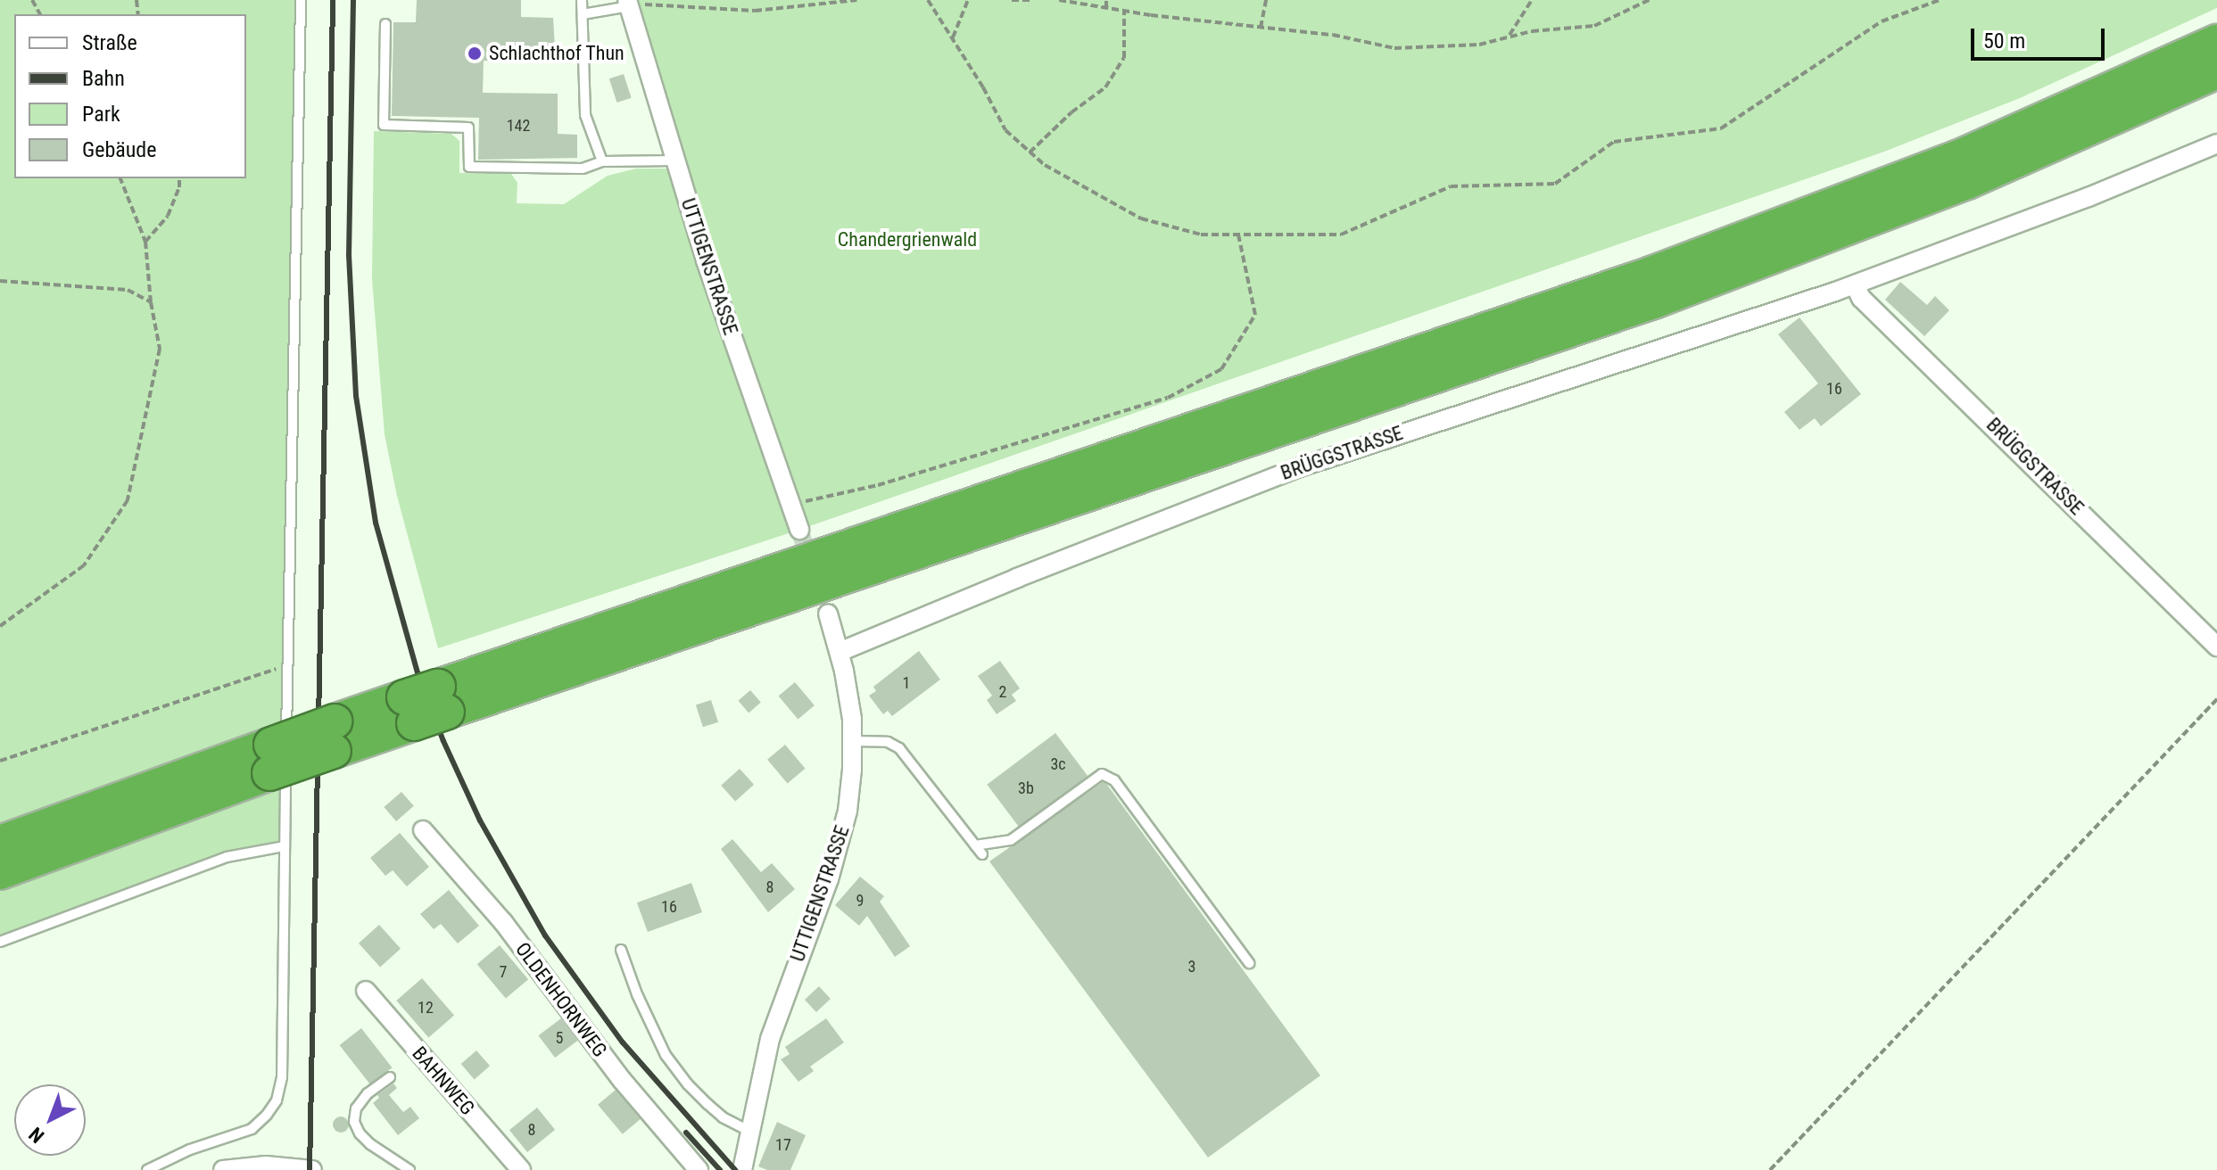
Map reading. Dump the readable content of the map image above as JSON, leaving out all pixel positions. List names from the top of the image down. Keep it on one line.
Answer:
{"streets":{"street":["UTTIGENSTRASSE","BRÜGGSTRASSE","OLDENHORNWEG","BAHNWEG"]},"crossings":[["UTTIGENSTRASSE","BRÜGGSTRASSE"]],"parks":["Chandergrienwald"],"places":["Schlachthof Thun"],"house_numbers":["142","16","1","2","3c","3b","8","9","16","3","7","12","5","8","17"],"legend":["Straße","Bahn","Park","Gebäude"],"scale_bar":"50 m","north":"bottom left"}
